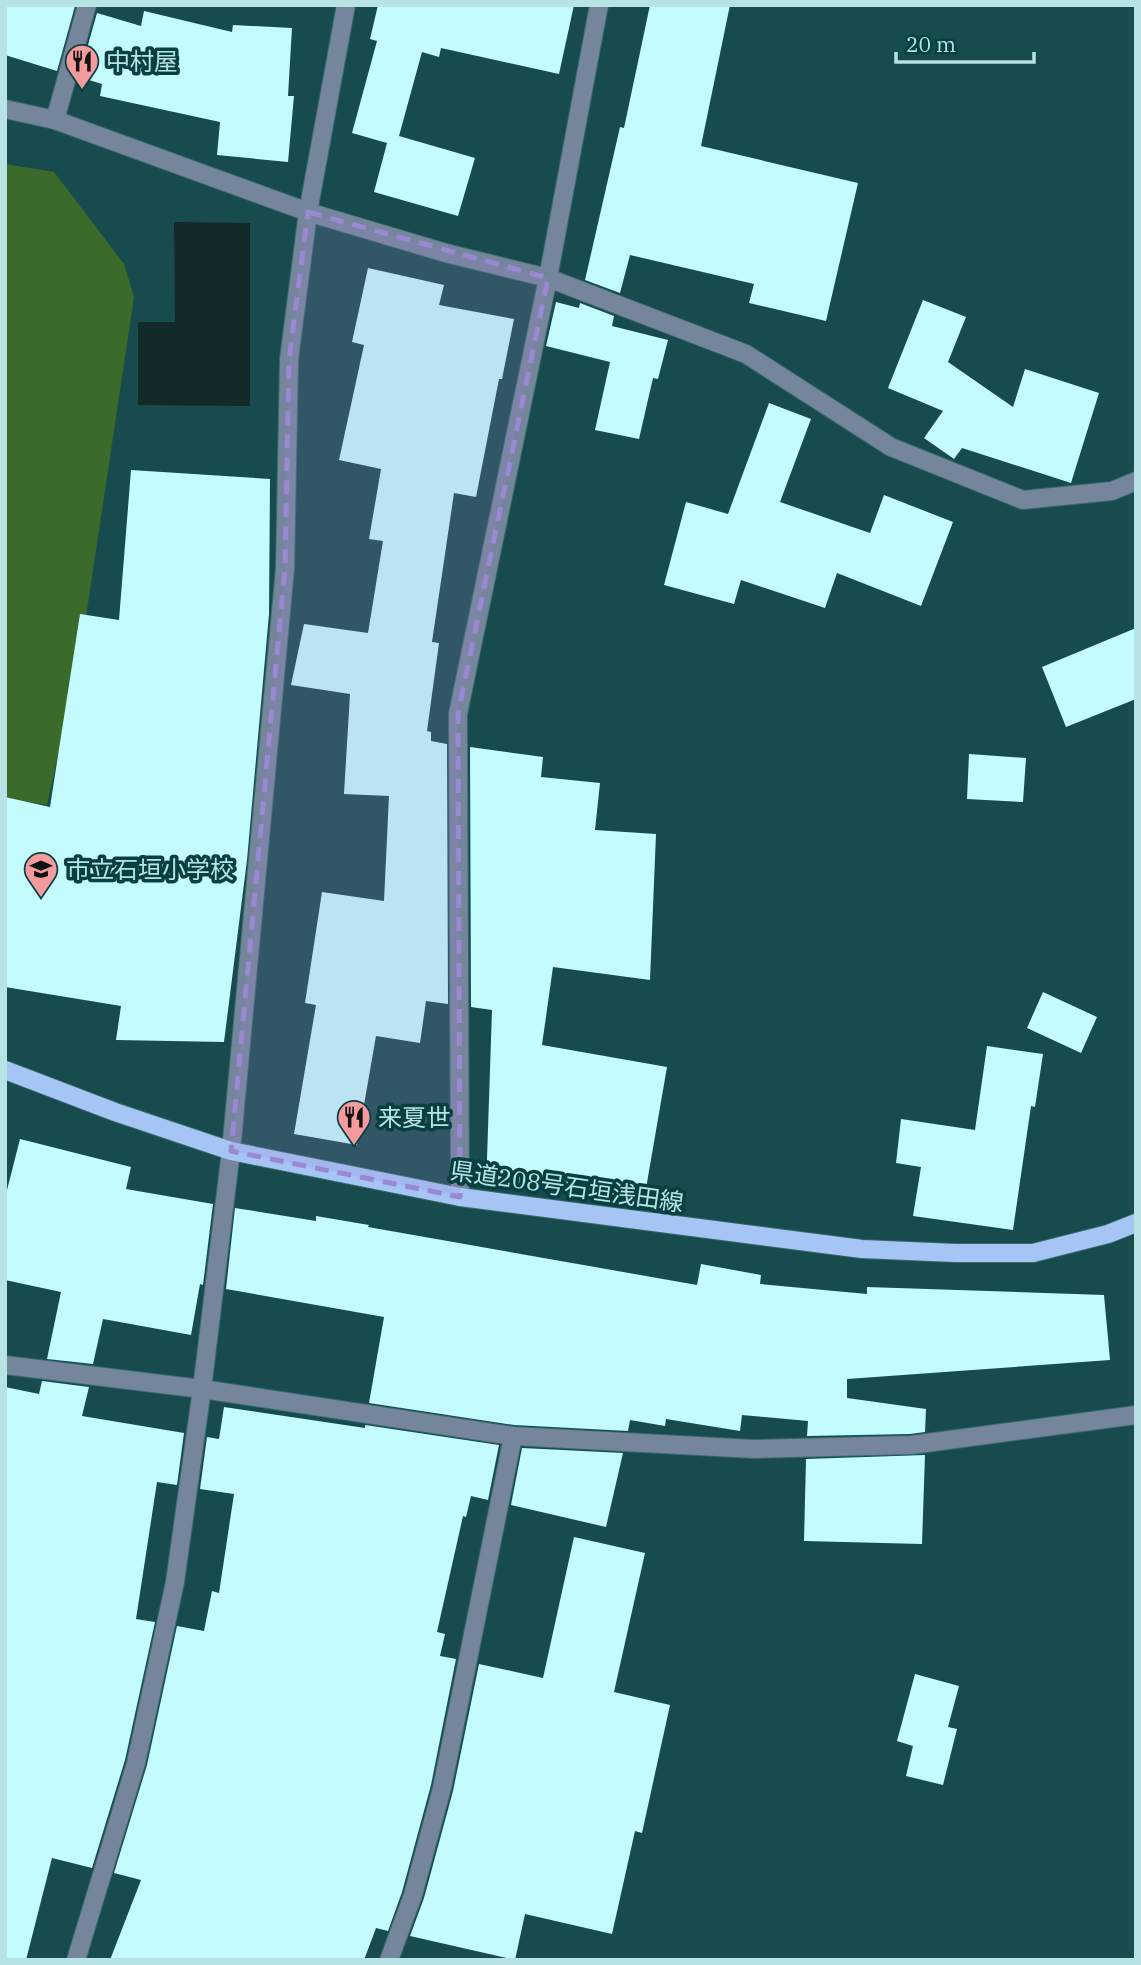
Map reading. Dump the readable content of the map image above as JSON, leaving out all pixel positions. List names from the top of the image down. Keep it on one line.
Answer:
{"streets":{"main road":["県道208号石垣浅田線"]},"places":{"restaurant":["中村屋","来夏世"],"school or university":["市立石垣小学校"]},"scale_bar":"20 m"}
